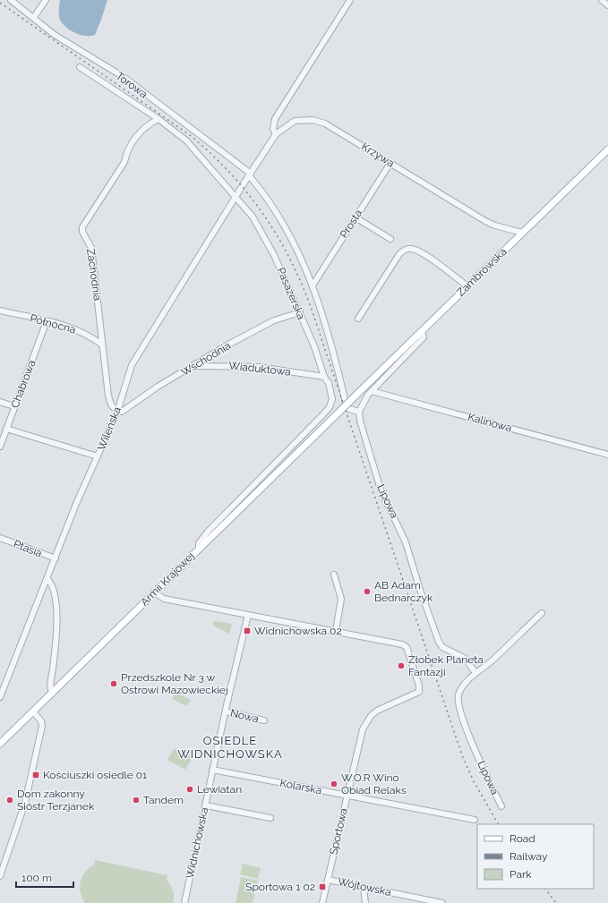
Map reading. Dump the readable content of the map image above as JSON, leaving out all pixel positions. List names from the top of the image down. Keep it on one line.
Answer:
{"streets":{"main road":["Zambrowska","Armii Krajowej"],"street":["Torowa","Krzywa","Prosta","Zachodnia","Pasażerska","Północna","Wschodnia","Wiaduktowa","Chabrowa","Kalinowa","Wileńska","Lipowa","Ptasia","Nowa","Kolarska","Sportowa","Widnichowska","Wójtowska"]},"crossings":[["Torowa","Krzywa"],["Torowa","Prosta"],["Torowa","Wileńska"],["Torowa","Lipowa"],["Krzywa","Prosta"],["Krzywa","Zambrowska"],["Krzywa","Wileńska"],["Zambrowska","Armii Krajowej"],["Zachodnia","Pasażerska"],["Zachodnia","Północna"],["Zachodnia","Wschodnia"],["Zachodnia","Wileńska"],["Pasażerska","Wschodnia"],["Pasażerska","Wiaduktowa"],["Pasażerska","Wileńska"],["Pasażerska","Armii Krajowej"],["Północna","Chabrowa"],["Wschodnia","Wiaduktowa"],["Wschodnia","Wileńska"],["Wileńska","Ptasia"],["Nowa","Widnichowska"],["Kolarska","Sportowa"],["Kolarska","Widnichowska"],["Sportowa","Wójtowska"]],"districts":["OSIEDLE WIDNICHOWSKA"],"places":{"other":["AB Adam Bednarczyk","Żłobek Planeta Fantazji","Przedszkole Nr 3 w Ostrowi Mazowieckiej","W.O.R Wino Obiad Relaks","Lewiatan","Dom zakonny Sióstr Terzjanek","Tandem"],"transit":["Widnichowska 02","Kościuszki osiedle 01","Sportowa 1 02"]},"legend":["Road","Railway","Park"],"scale_bar":"100 m"}
